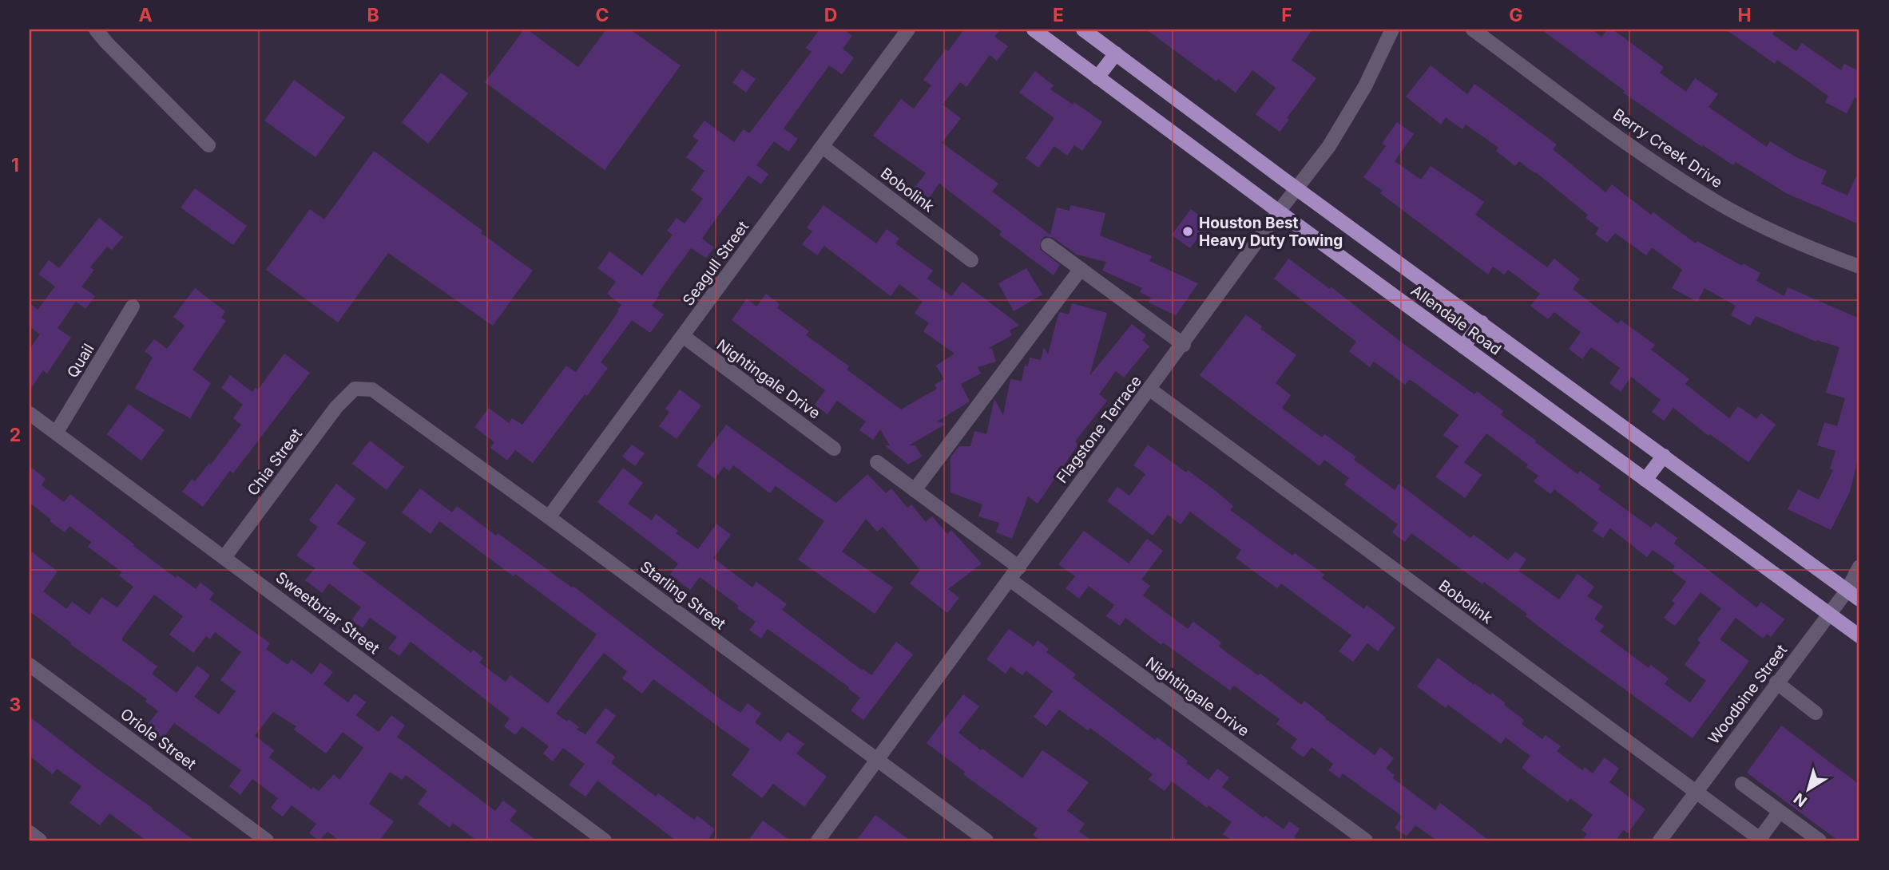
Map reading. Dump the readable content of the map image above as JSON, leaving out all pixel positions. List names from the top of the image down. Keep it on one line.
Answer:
{"streets":{"main road":["Allendale Road"],"street":["Berry Creek Drive","Bobolink","Seagull Street","Quail","Nightingale Drive","Flagstone Terrace","Chia Street","Starling Street","Sweetbriar Street","Woodbine Street","Oriole Street"]},"crossings":[["Bobolink","Seagull Street"],["Bobolink","Flagstone Terrace"],["Bobolink","Woodbine Street"],["Seagull Street","Nightingale Drive"],["Seagull Street","Starling Street"],["Allendale Road","Flagstone Terrace"],["Allendale Road","Woodbine Street"],["Quail","Sweetbriar Street"],["Nightingale Drive","Flagstone Terrace"],["Flagstone Terrace","Starling Street"],["Chia Street","Starling Street"],["Chia Street","Sweetbriar Street"]],"places":["Houston Best Heavy Duty Towing"],"north":"bottom left","grid":{"columns":["A","B","C","D","E","F","G","H"],"rows":["1","2","3"]}}
